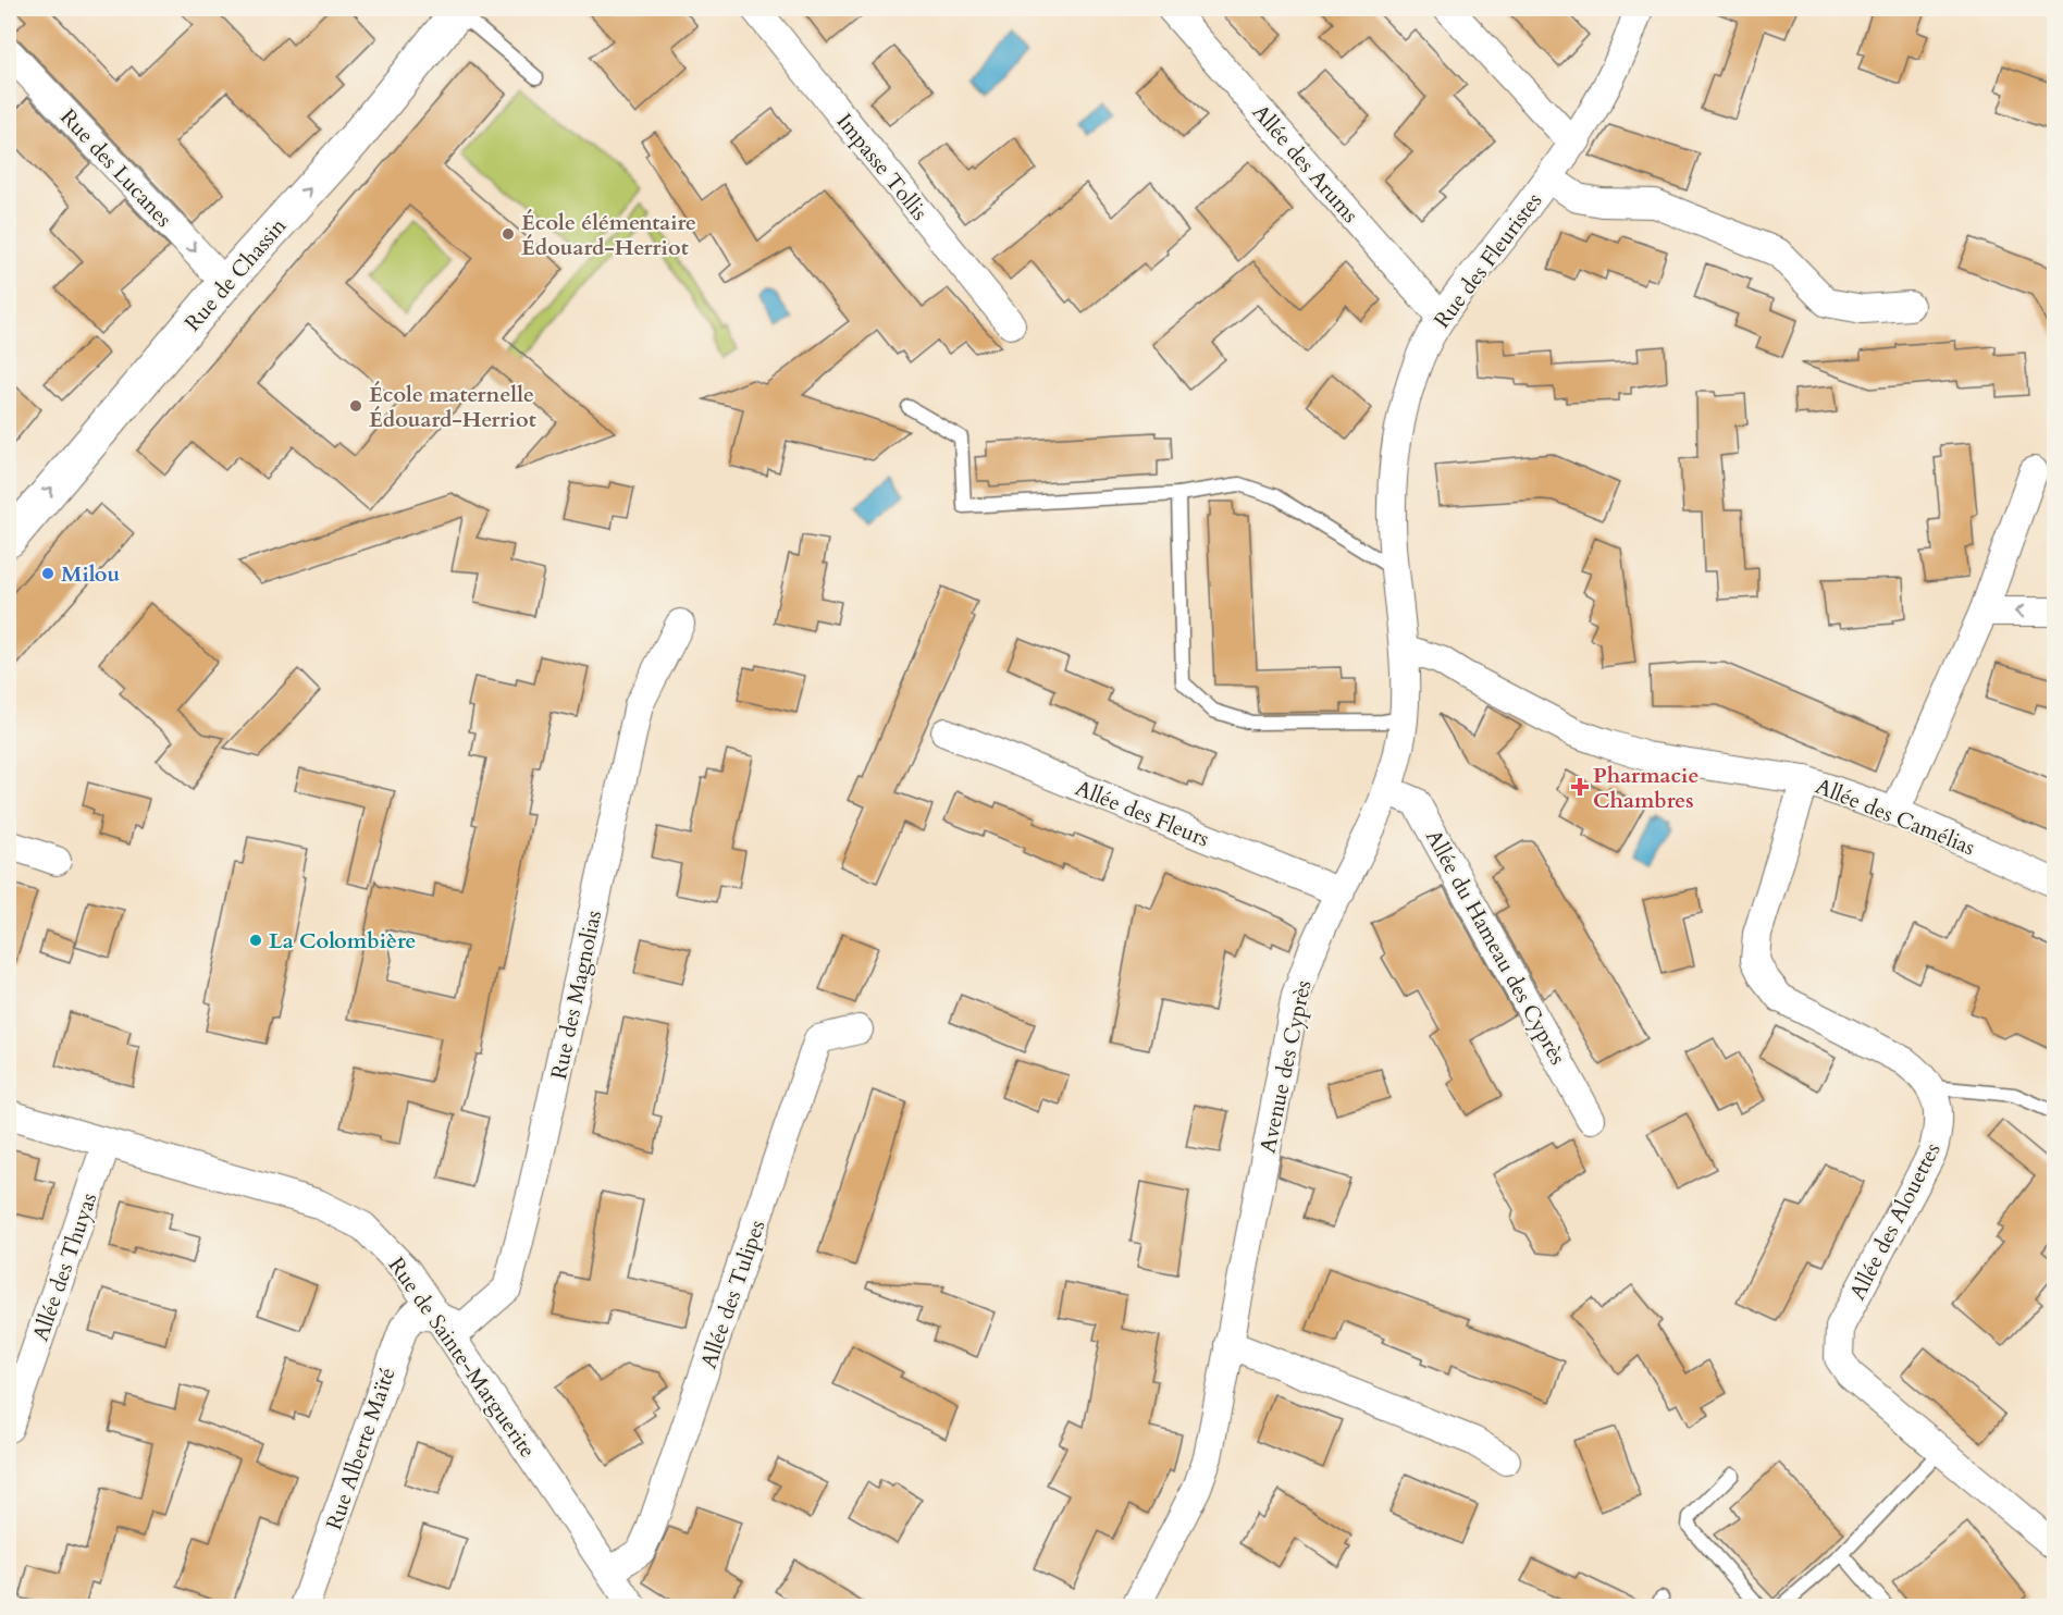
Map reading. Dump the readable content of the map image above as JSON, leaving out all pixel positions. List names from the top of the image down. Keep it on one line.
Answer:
{"streets":{"street":["Allée des Arums","Impasse Tollis","Rue des Lucanes","Rue des Fleuristes","Rue de Chassin","Allée des Fleurs","Allée des Camélias","Allée du Hameau des Cyprès","Rue des Magnolias","Avenue des Cyprès","Allée des Alouettes","Allée des Thuyas","Allée des Tulipes","Rue de Sainte-Marguerite","Rue Alberte Maïté"]},"crossings":[["Allée des Arums","Rue des Fleuristes"],["Rue des Lucanes","Rue de Chassin"],["Rue des Fleuristes","Allée des Camélias"],["Rue des Fleuristes","Avenue des Cyprès"],["Allée des Fleurs","Avenue des Cyprès"],["Allée des Camélias","Avenue des Cyprès"],["Allée du Hameau des Cyprès","Avenue des Cyprès"],["Rue des Magnolias","Rue de Sainte-Marguerite"],["Rue des Magnolias","Rue Alberte Maïté"],["Allée des Thuyas","Rue de Sainte-Marguerite"],["Allée des Tulipes","Rue de Sainte-Marguerite"],["Rue de Sainte-Marguerite","Rue Alberte Maïté"]],"one_way":["Rue des Lucanes","Rue de Chassin"],"places":{"other":["École élémentaire Édouard-Herriot","École maternelle Édouard-Herriot","Milou","La Colombière"],"health":["Pharmacie Chambres"]}}
